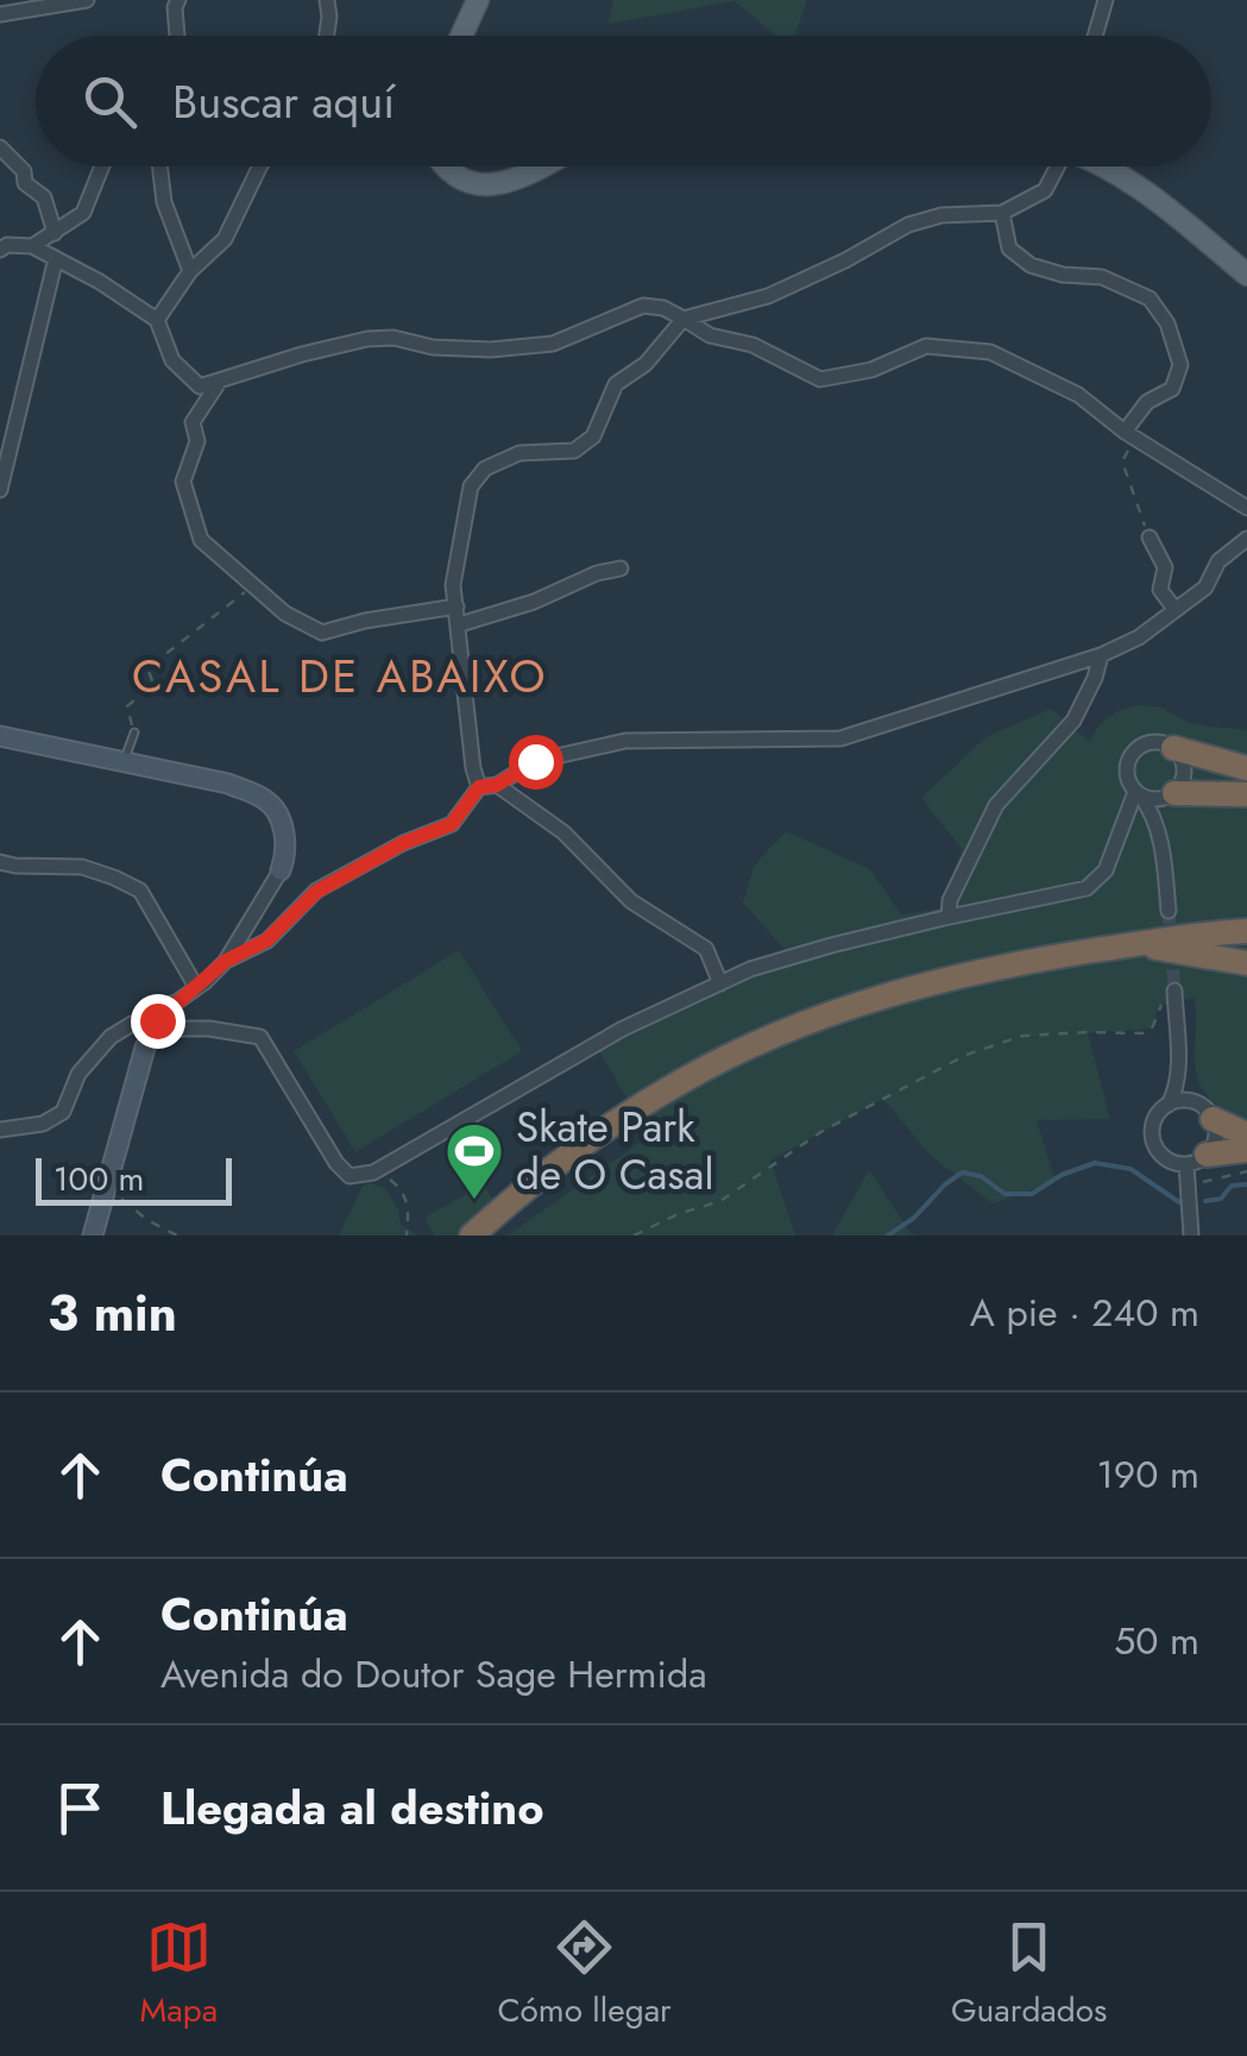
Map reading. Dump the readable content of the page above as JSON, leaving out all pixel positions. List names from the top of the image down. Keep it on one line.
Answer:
{"districts":["CASAL DE ABAIXO"],"places":{"sports":["Skate Park de O Casal"]},"scale_bar":"100 m","page":{"search":"Buscar aquí","scale":"100 m","heading":["3 min","A pie · 240 m"],"list":[["Continúa","190 m"],["Continúa","Avenida do Doutor Sage Hermida","50 m"],"Llegada al destino"],"nav":["Mapa","Cómo llegar","Guardados"]}}
